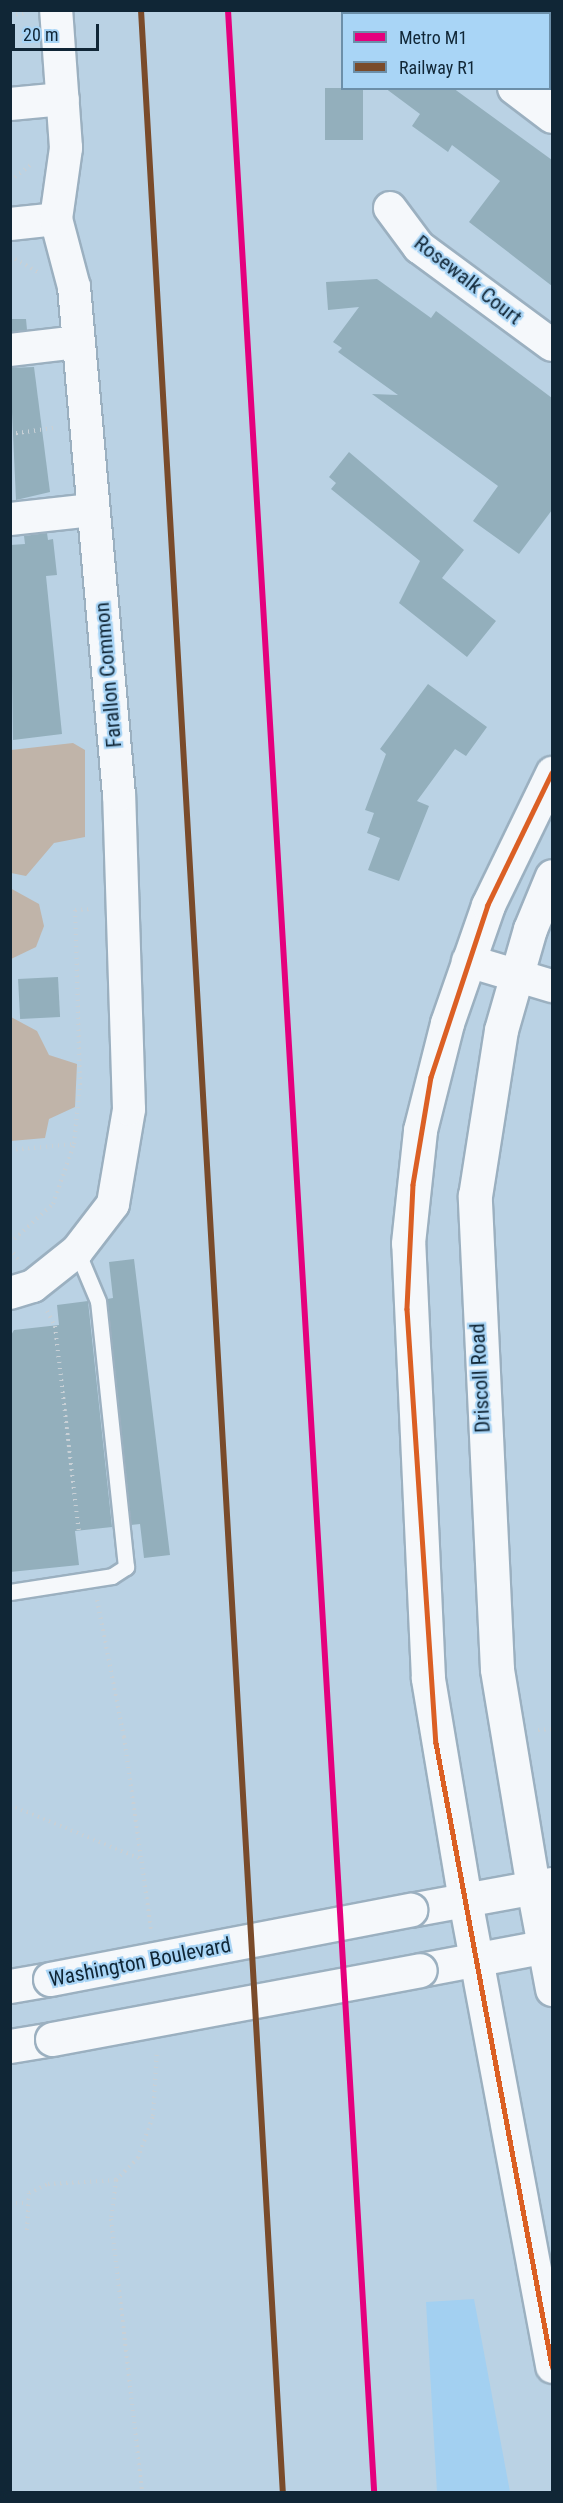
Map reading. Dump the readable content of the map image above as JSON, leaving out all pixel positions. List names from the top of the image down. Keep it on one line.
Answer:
{"streets":{"street":["Rosewalk Court","Farallon Common","Driscoll Road","Washington Boulevard"]},"crossings":[["Driscoll Road","Washington Boulevard"]],"lines":["metro line M1","rail line R1"],"legend":["Metro M1","Railway R1"],"scale_bar":"20 m"}
